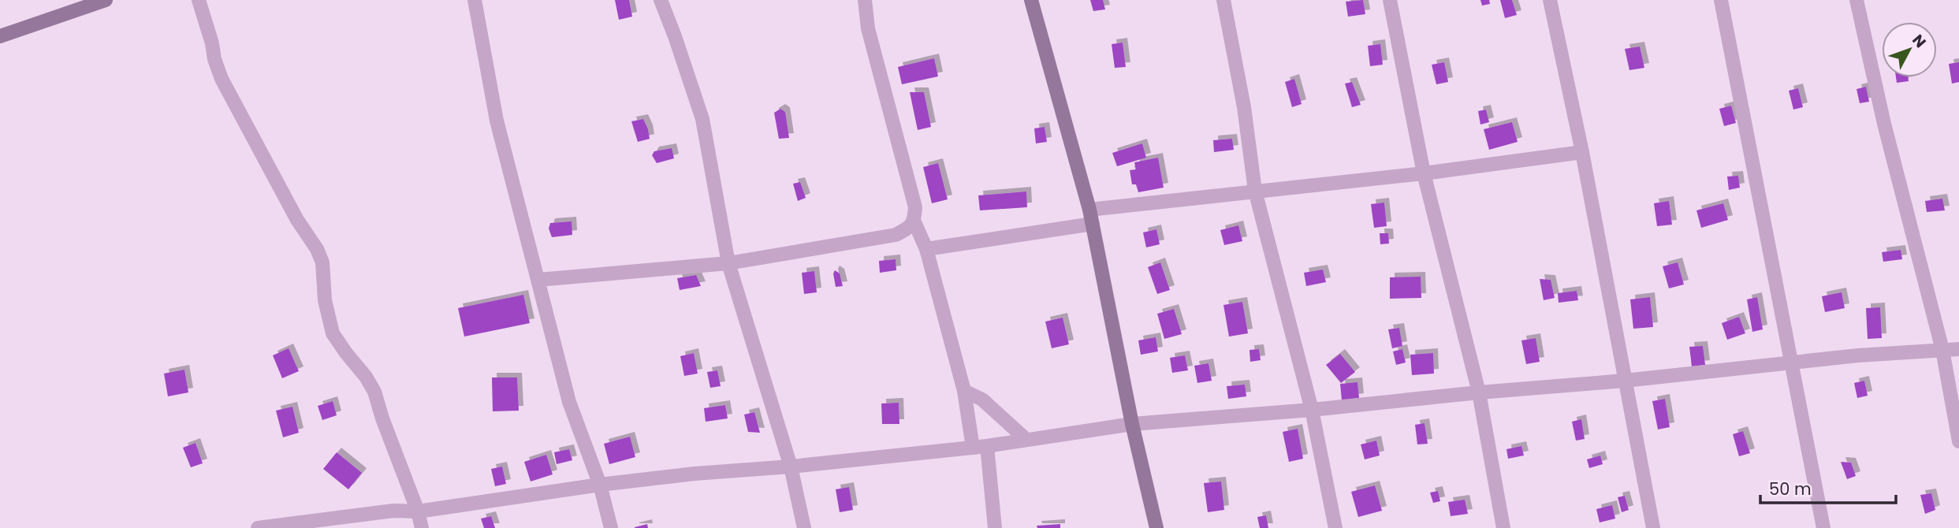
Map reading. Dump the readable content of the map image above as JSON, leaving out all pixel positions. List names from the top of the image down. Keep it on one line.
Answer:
{"scale_bar":"50 m","north":"top right"}
